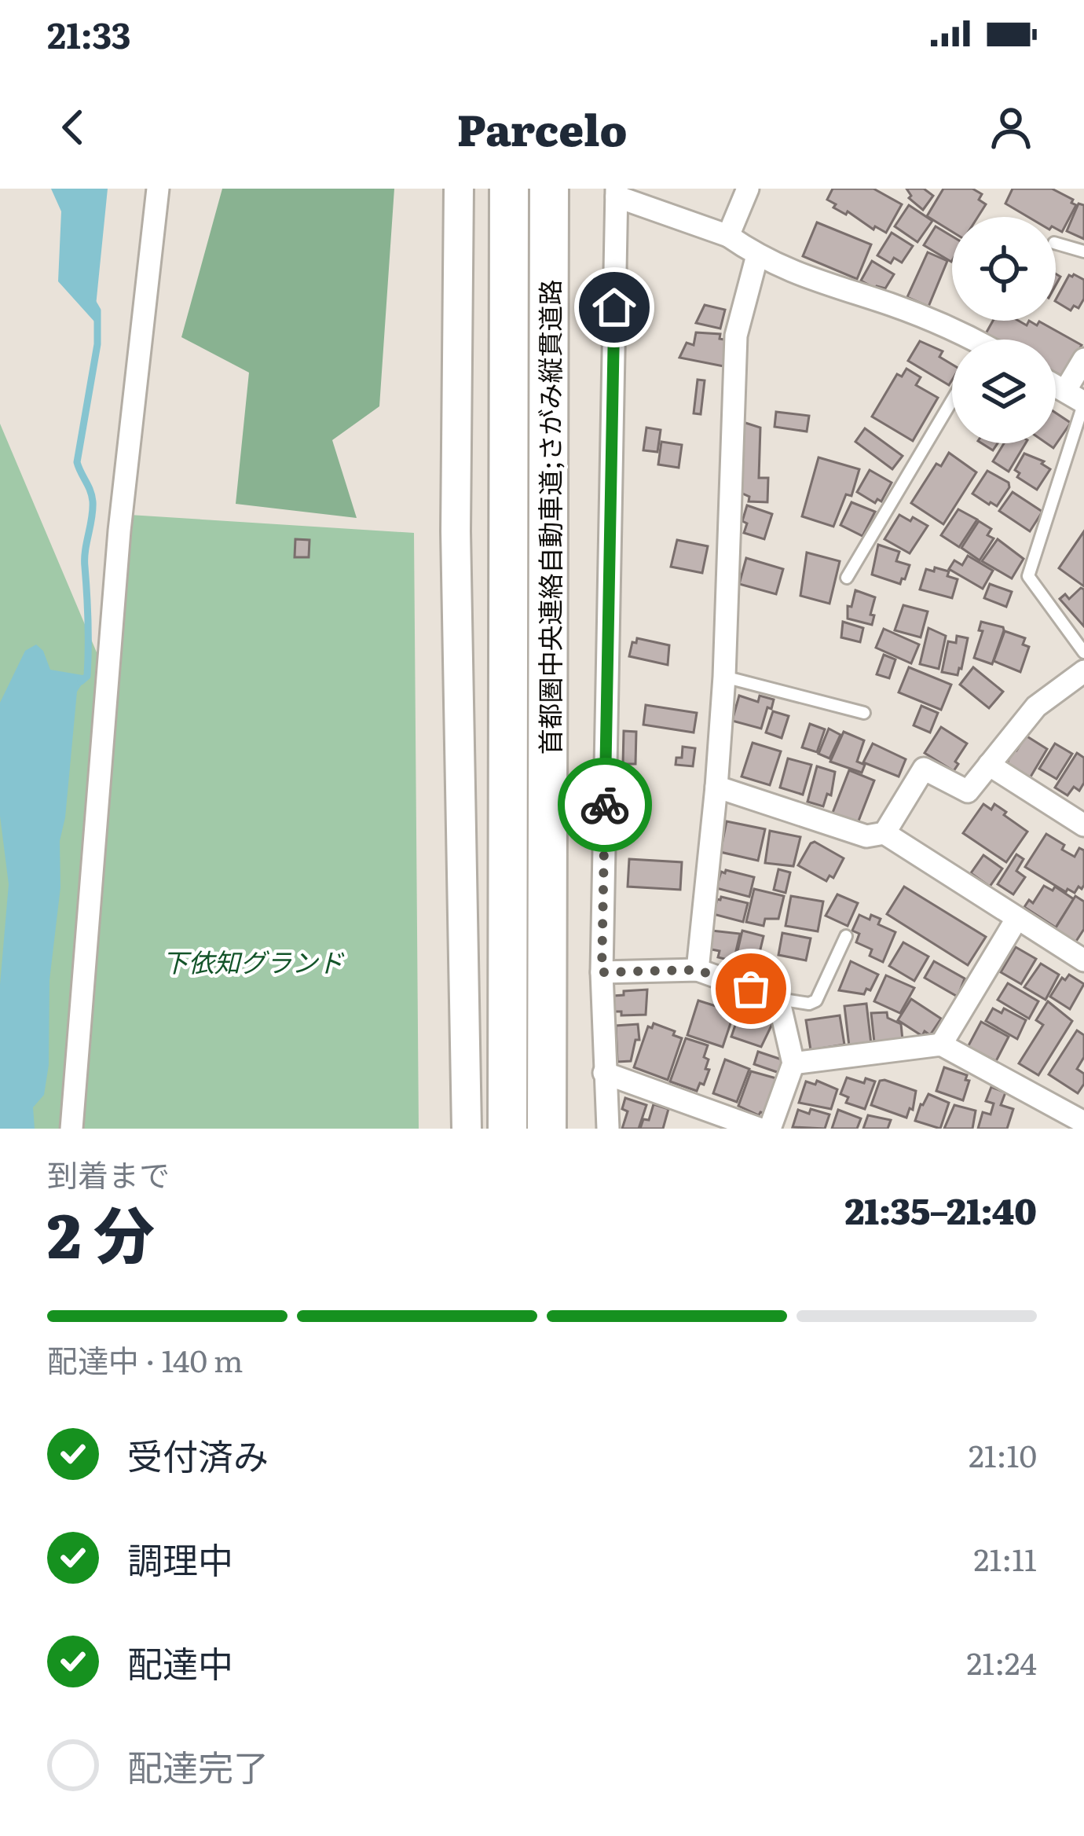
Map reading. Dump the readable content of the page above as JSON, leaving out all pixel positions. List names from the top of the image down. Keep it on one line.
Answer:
{"streets":{"highway":["首都圏中央連絡自動車道;さがみ縦貫道路"]},"parks":["下依知グランド"],"page":{"status":"21:33","header":"Parcelo","heading":["2 分","到着まで","21:35–21:40"],"bar":"配達中 · 140 m","list":[["受付済み","21:10"],["調理中","21:11"],["配達中","21:24"],"配達完了"]}}
